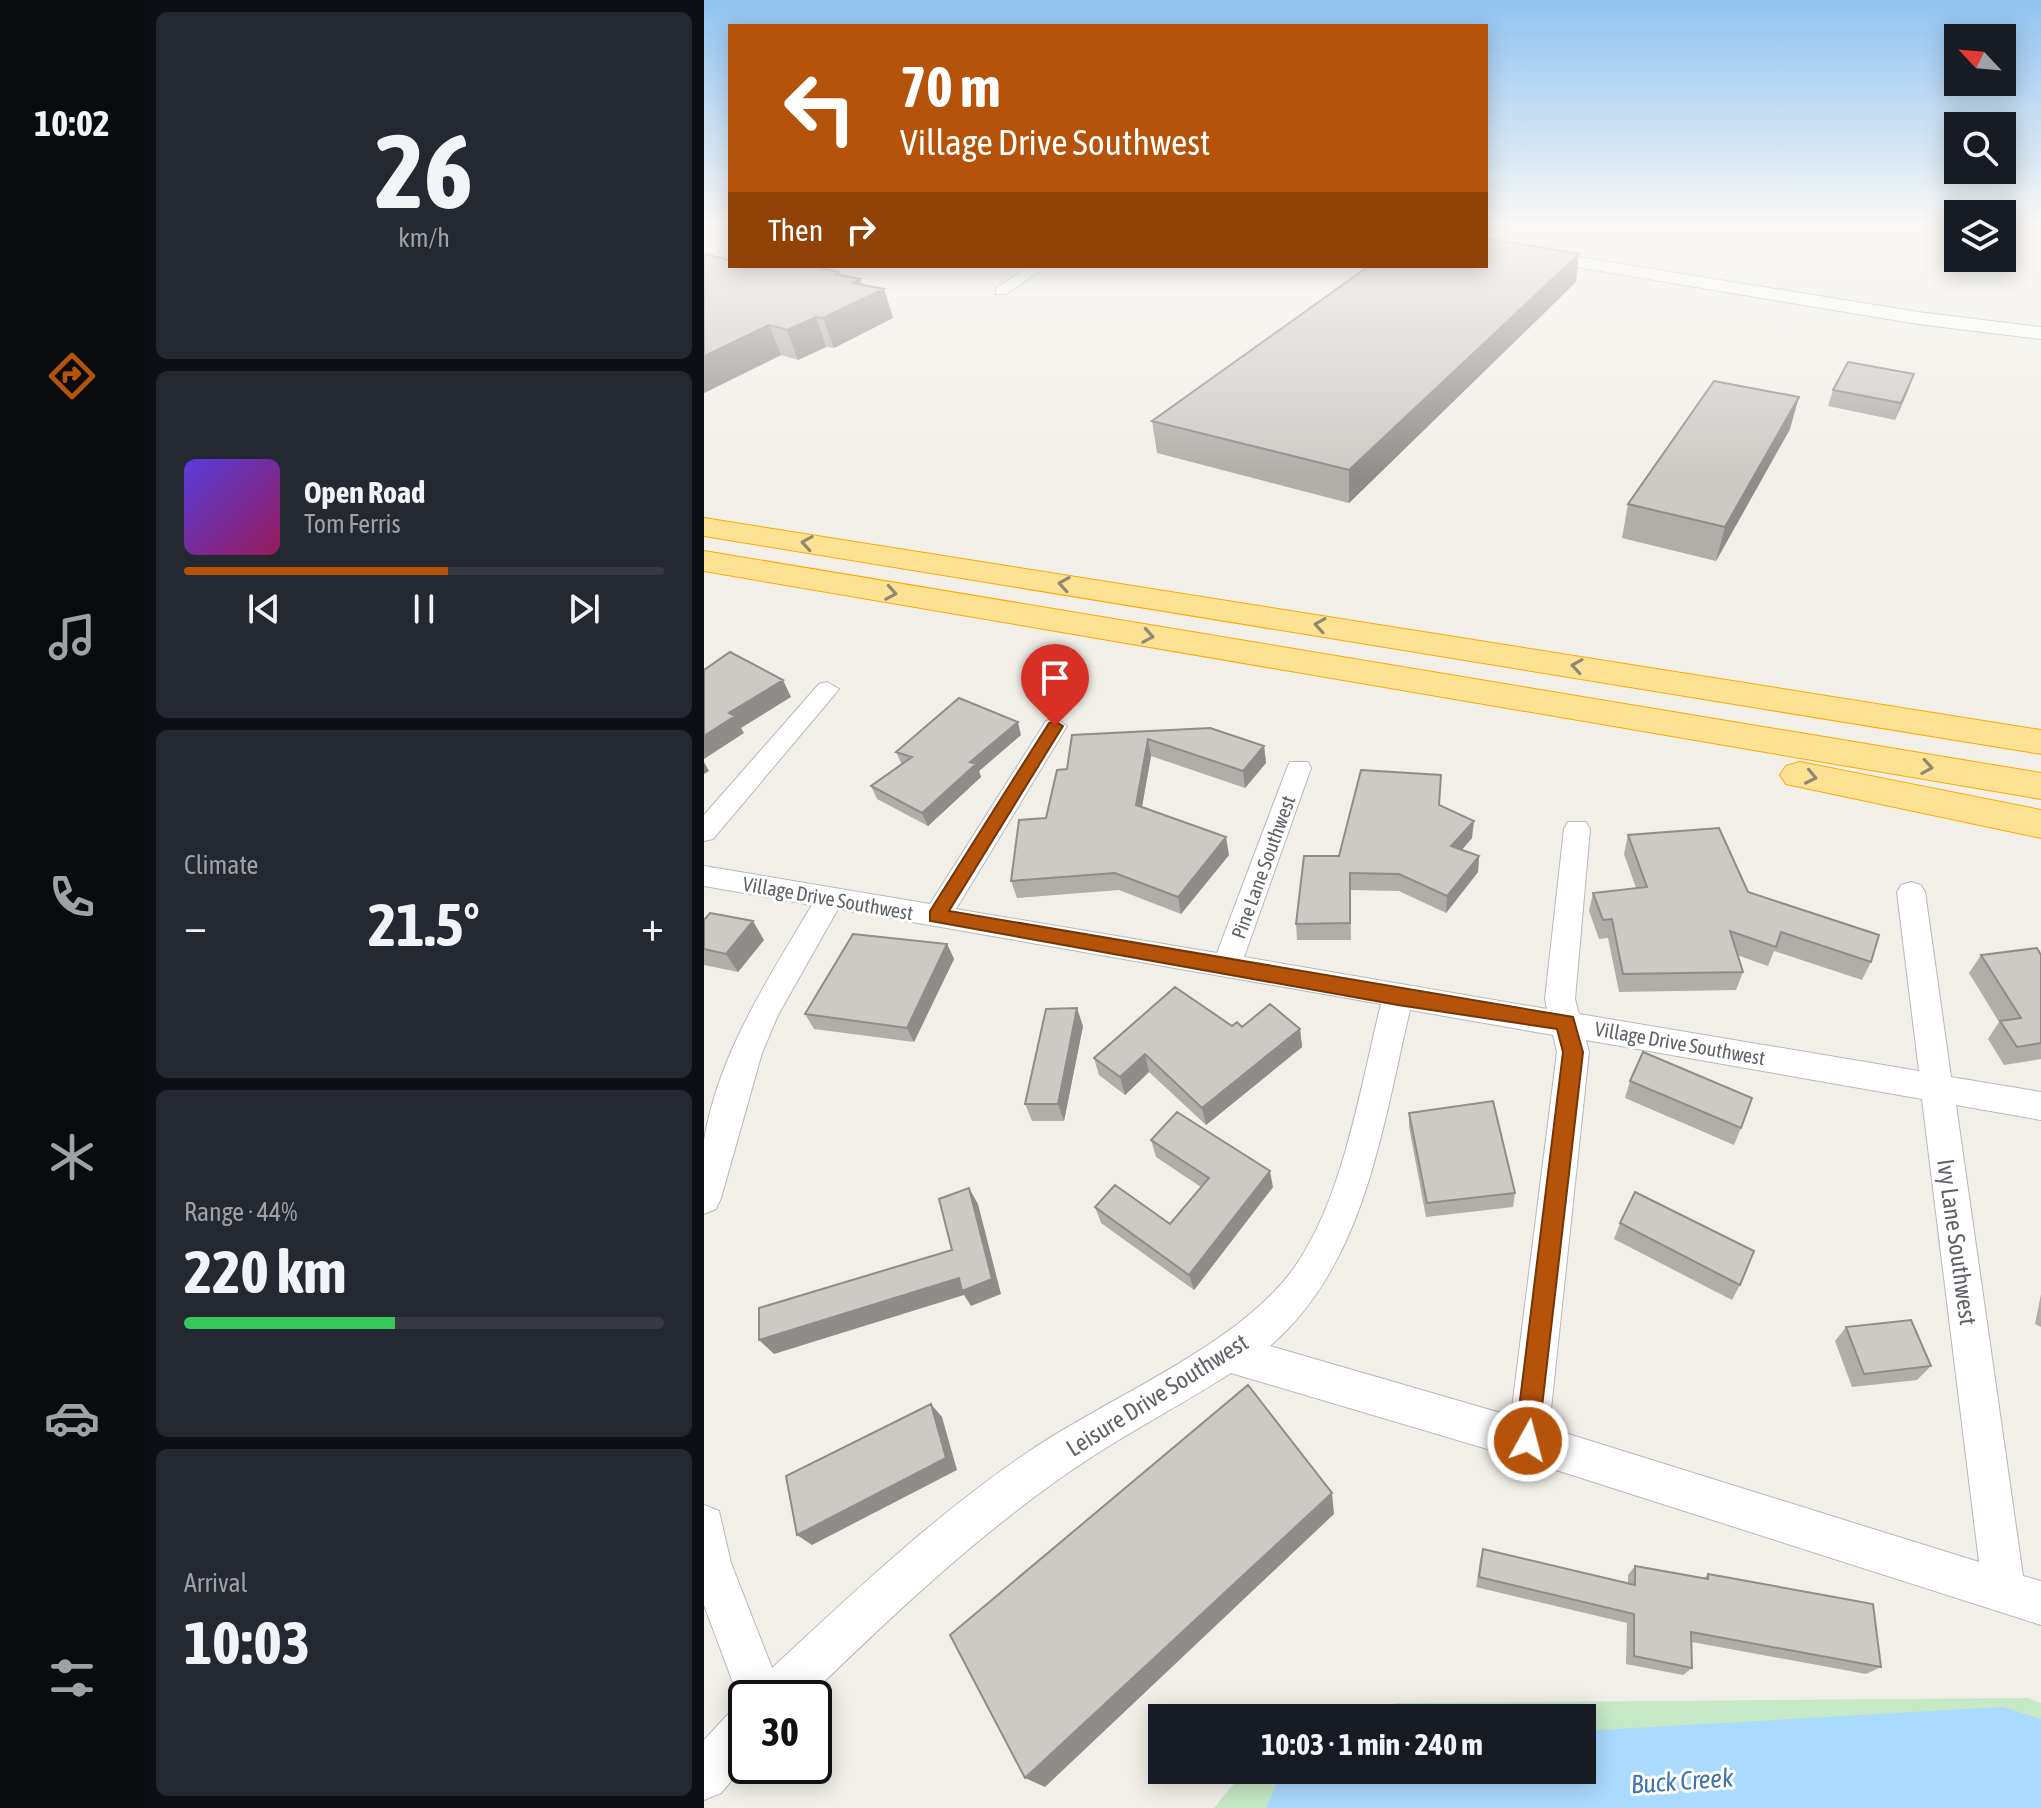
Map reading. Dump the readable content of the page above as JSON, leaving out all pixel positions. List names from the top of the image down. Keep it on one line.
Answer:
{"streets":{"street":["Pine Lane Southwest","Village Drive Southwest","Ivy Lane Southwest","Leisure Drive Southwest"]},"crossings":[["Pine Lane Southwest","Village Drive Southwest"],["Village Drive Southwest","Ivy Lane Southwest"],["Village Drive Southwest","Leisure Drive Southwest"]],"water":["Buck Creek"],"north":"top left","page":{"tabs":"10:02","tile":[["26","km/h"],"Climate",["Range · 44%","220 km"],["Arrival","10:03"]],"turn":["70 m","Village Drive Southwest"],"then":"Then","song":["Open Road","Tom Ferris"],"heat":["−","21.5°","+"],"limit":"30","trip":"10:03 · 1 min · 240 m"}}
